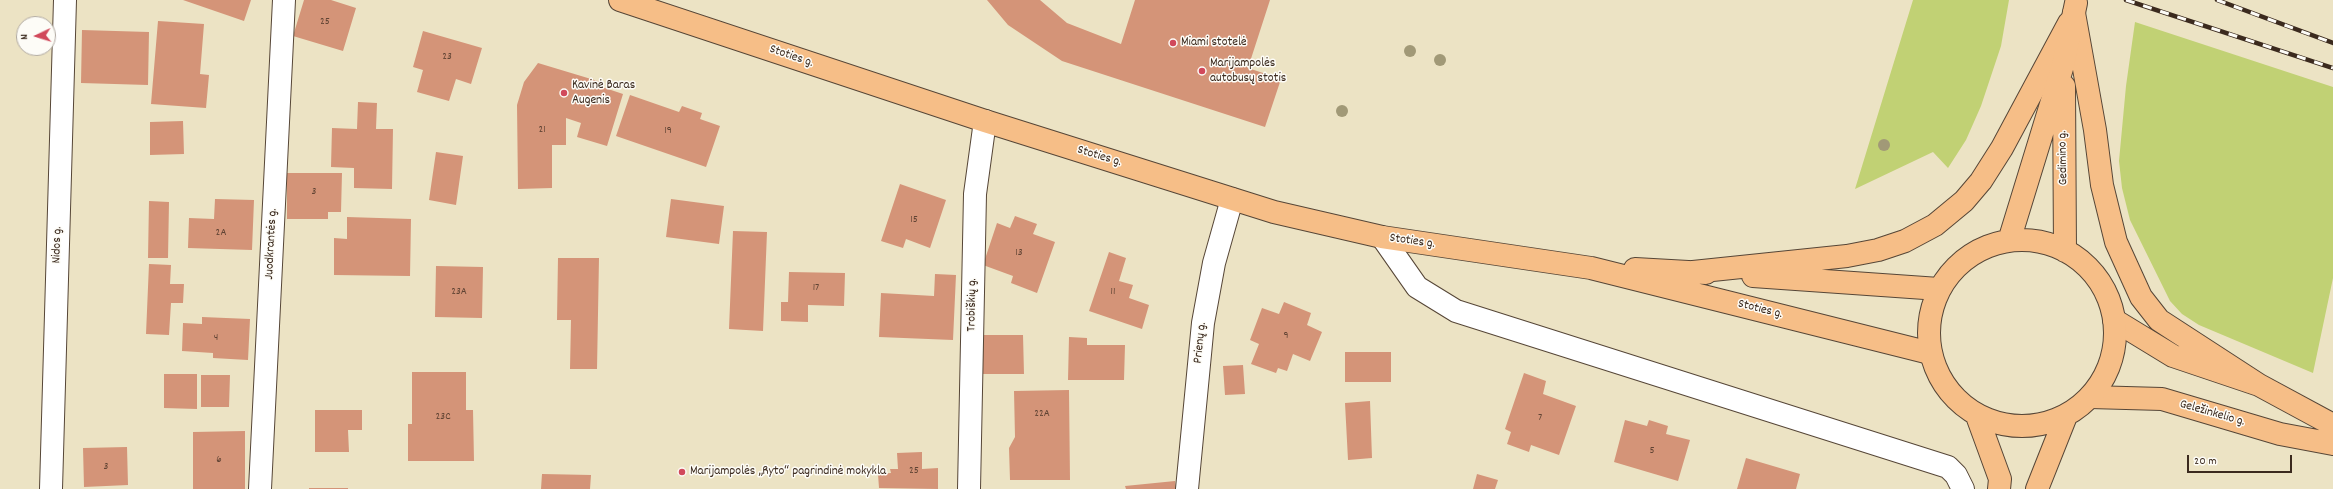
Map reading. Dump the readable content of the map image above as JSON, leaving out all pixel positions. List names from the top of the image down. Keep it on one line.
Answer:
{"streets":{"main road":["Stoties g.","Gedimino g.","Geležinkelio g."],"street":["Juodkrantės g.","Nidos g.","Trobiškių g.","Prienų g."]},"crossings":[["Stoties g.","Trobiškių g."],["Stoties g.","Prienų g."]],"places":["Miami stotelė","Marijampolės autobusų stotis","Kavinė Baras Augenis","Marijampolės „Ryto“ pagrindinė mokykla"],"house_numbers":["25","23","21","19","3","15","2A","13","17","23A","11","9","4","22A","23C","7","5","6","3","25"],"scale_bar":"20 m","north":"left"}
